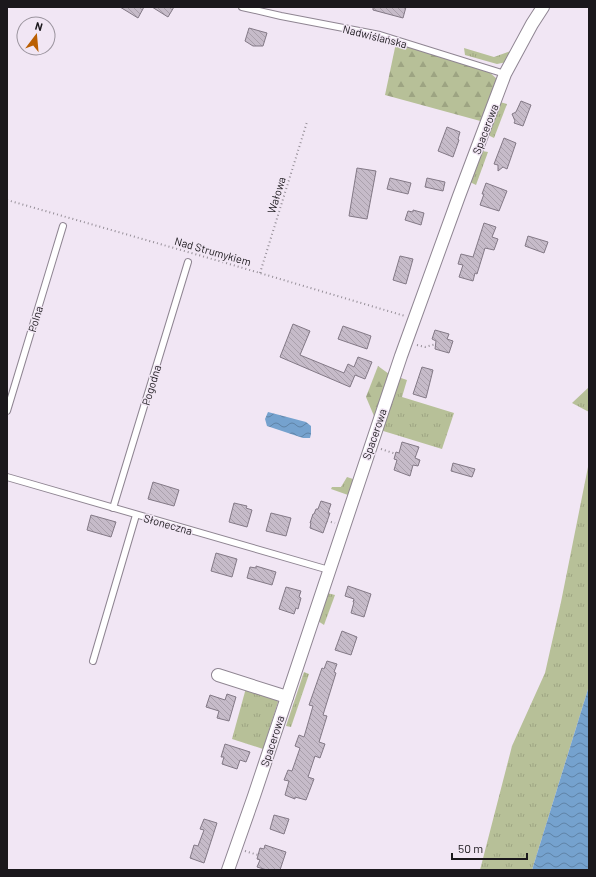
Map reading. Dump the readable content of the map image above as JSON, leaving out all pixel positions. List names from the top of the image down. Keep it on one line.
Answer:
{"streets":{"street":["Spacerowa"],"lane":["Nadwiślańska","Polna","Pogodna","Słoneczna"],"path":["Wałowa","Nad Strumykiem"]},"crossings":[["Nadwiślańska","Spacerowa"],["Spacerowa","Nad Strumykiem"],["Spacerowa","Słoneczna"],["Wałowa","Nad Strumykiem"],["Pogodna","Słoneczna"]],"scale_bar":"50 m","north":"top"}
